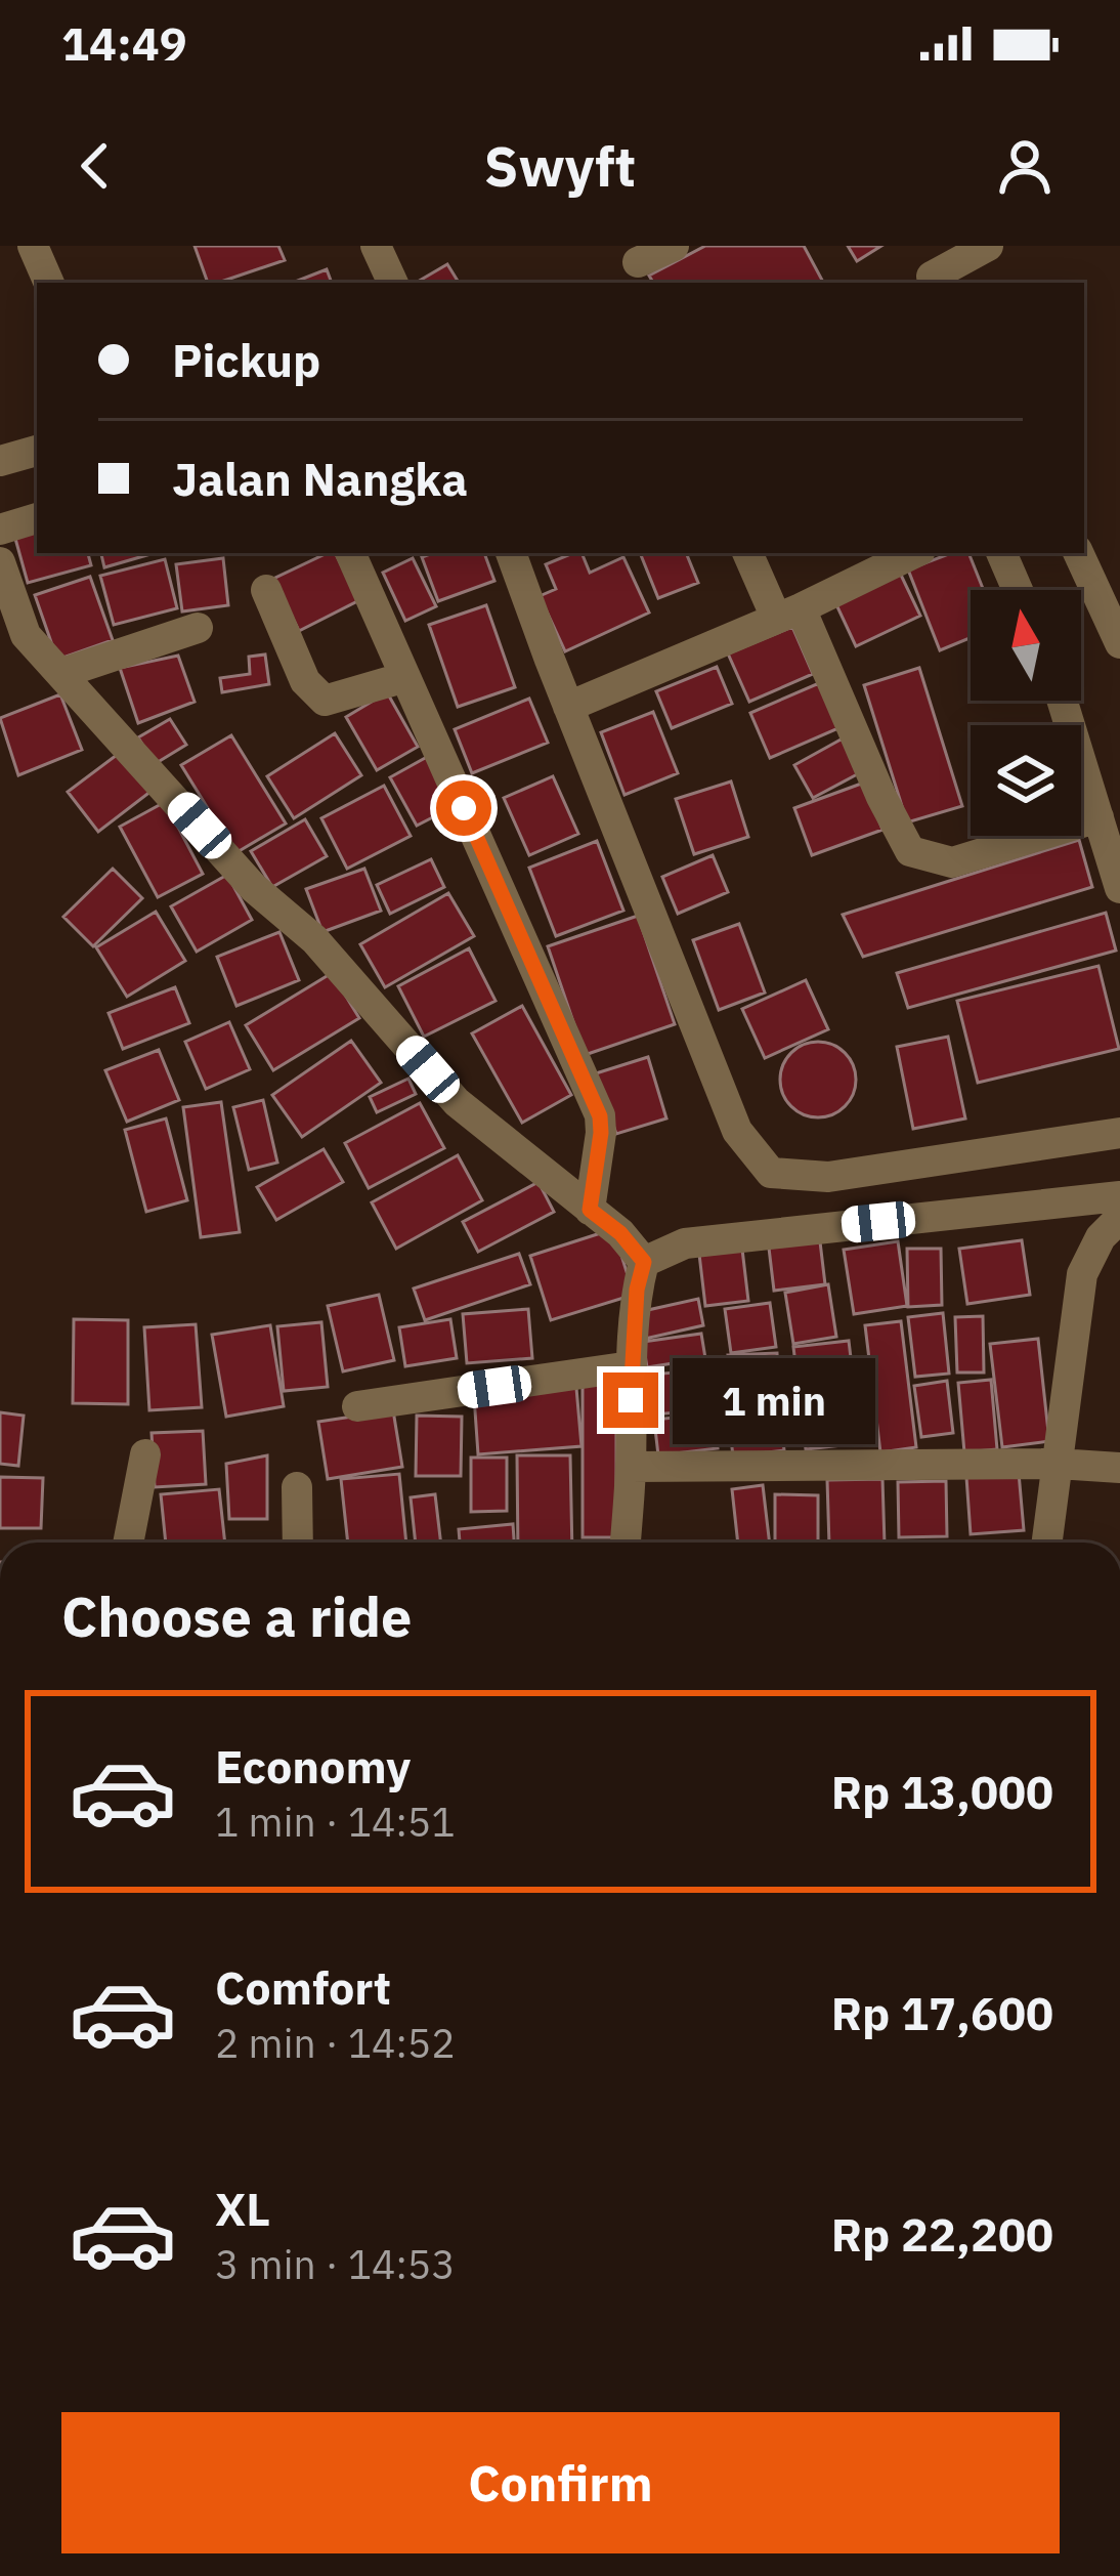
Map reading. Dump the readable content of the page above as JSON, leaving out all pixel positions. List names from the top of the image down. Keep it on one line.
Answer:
{"north":"top","page":{"status":"14:49","header":"Swyft","banner":["Pickup","Jalan Nangka"],"bubble":"1 min","heading":"Choose a ride","list":[{"name":"Economy","note":"1 min · 14:51","value":"Rp 13,000"},{"name":"Comfort","note":"2 min · 14:52","value":"Rp 17,600"},{"name":"XL","note":"3 min · 14:53","value":"Rp 22,200"}],"buttons":"Confirm"}}
